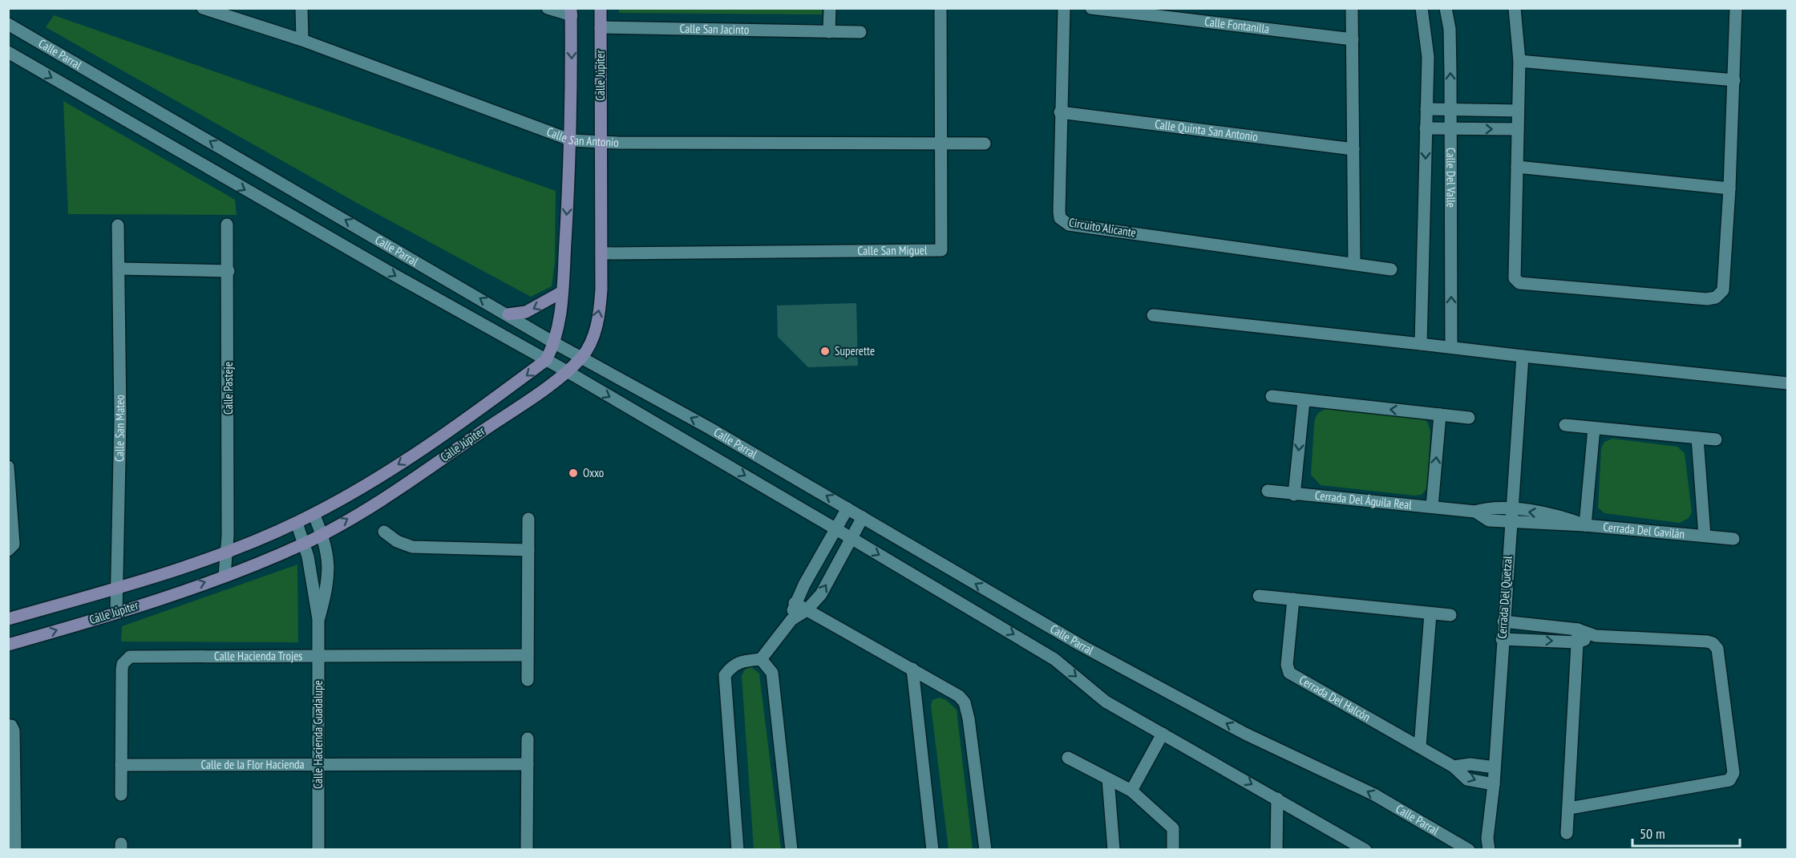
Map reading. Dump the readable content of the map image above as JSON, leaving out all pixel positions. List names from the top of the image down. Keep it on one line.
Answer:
{"streets":{"main road":["Calle Júpiter"],"street":["Calle Fontanilla","Calle San Jacinto","Calle Parral","Calle Quinta San Antonio","Calle San Antonio","Calle Del Valle","Circuito Alicante","Calle San Miguel","Calle Pasteje","Calle San Mateo","Cerrada Del Águila Real","Cerrada Del Gavilán","Cerrada Del Quetzal","Calle Hacienda Trojes","Cerrada Del Halcón","Calle Hacienda Guadalupe","Calle de la Flor Hacienda"]},"crossings":[["Calle San Jacinto","Calle Júpiter"],["Calle Parral","Calle Júpiter"],["Calle Júpiter","Calle San Antonio"],["Calle Júpiter","Calle San Miguel"],["Calle Júpiter","Calle Pasteje"],["Calle Júpiter","Calle San Mateo"],["Calle Júpiter","Calle Hacienda Guadalupe"],["Calle Quinta San Antonio","Circuito Alicante"],["Calle San Antonio","Calle San Miguel"],["Cerrada Del Águila Real","Cerrada Del Gavilán"],["Cerrada Del Águila Real","Cerrada Del Quetzal"],["Cerrada Del Gavilán","Cerrada Del Quetzal"],["Cerrada Del Quetzal","Cerrada Del Halcón"],["Calle Hacienda Trojes","Calle Hacienda Guadalupe"],["Calle Hacienda Trojes","Calle de la Flor Hacienda"],["Calle Hacienda Guadalupe","Calle de la Flor Hacienda"]],"places":["Superette","Oxxo"],"scale_bar":"50 m"}
